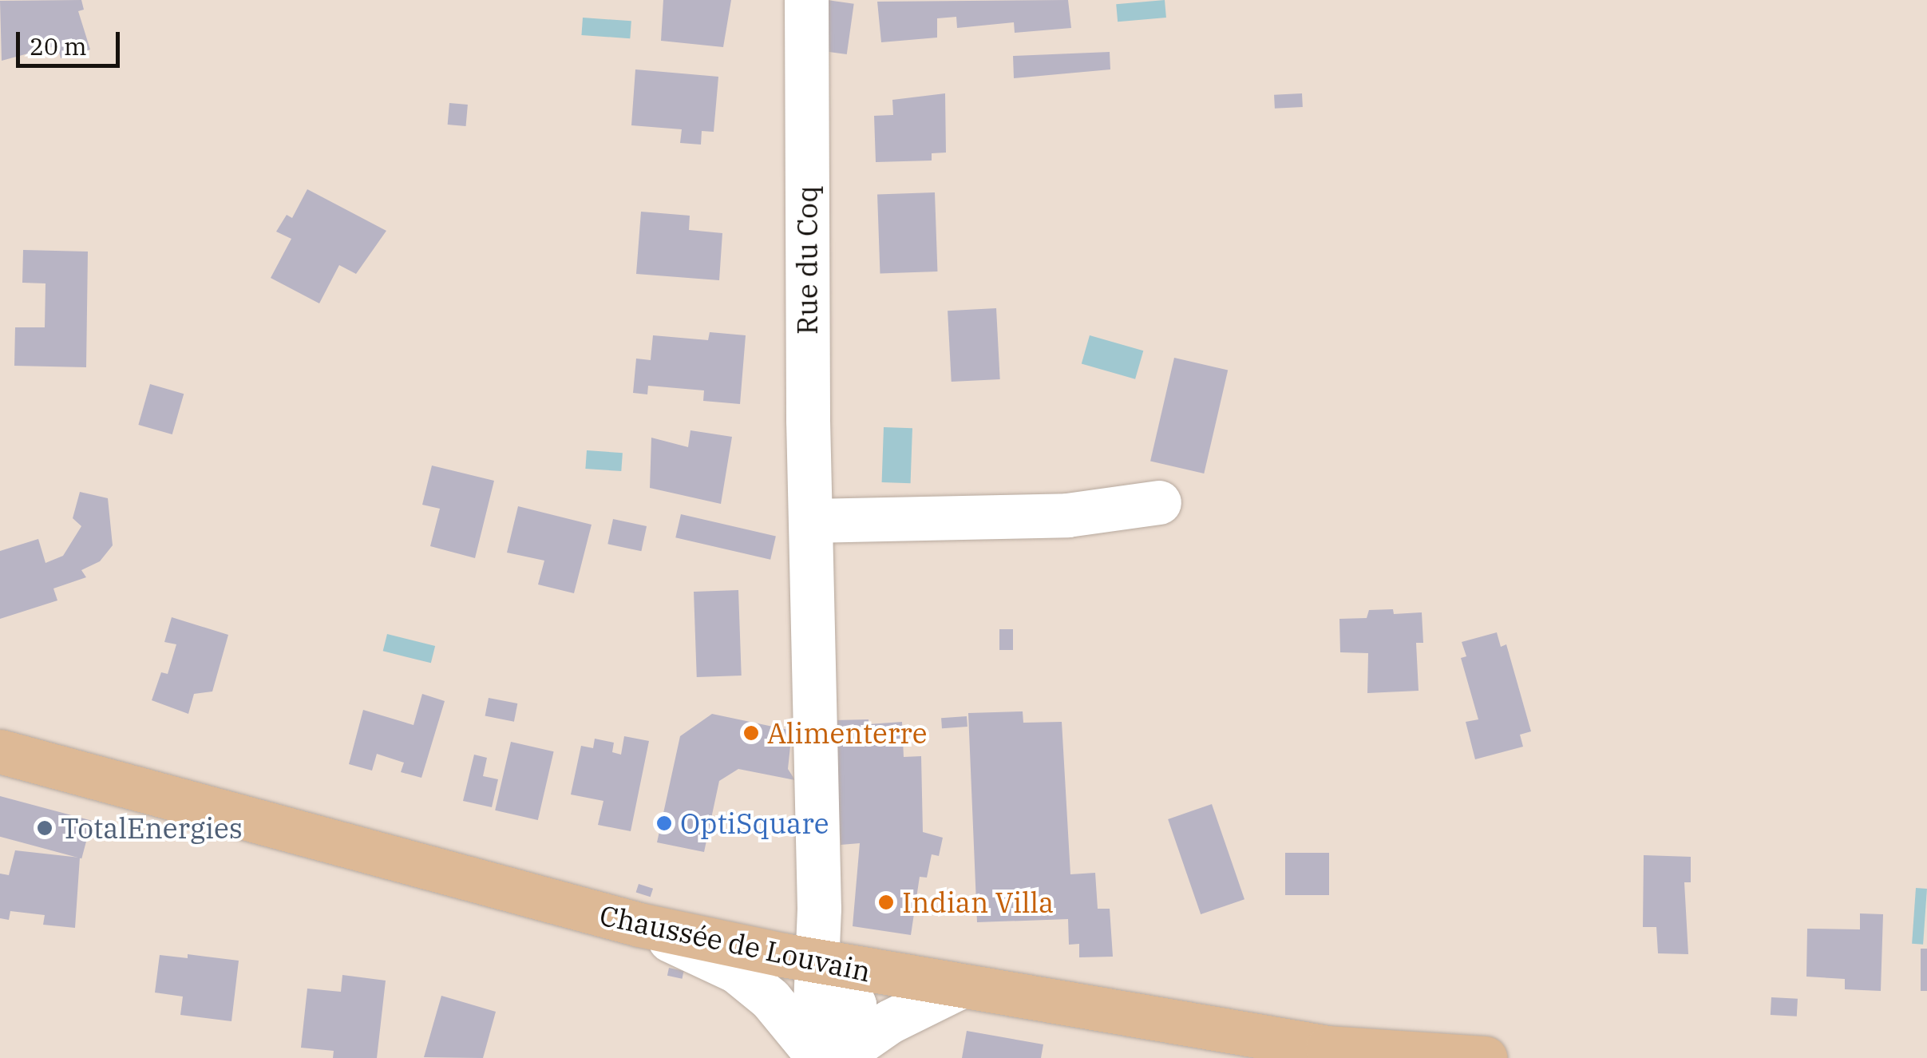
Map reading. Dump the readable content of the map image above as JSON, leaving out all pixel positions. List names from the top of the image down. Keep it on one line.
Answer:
{"streets":{"main road":["Chaussée de Louvain"],"street":["Rue du Coq"]},"crossings":[["Rue du Coq","Chaussée de Louvain"]],"places":["Alimenterre","OptiSquare","TotalEnergies","Indian Villa"],"scale_bar":"20 m"}
